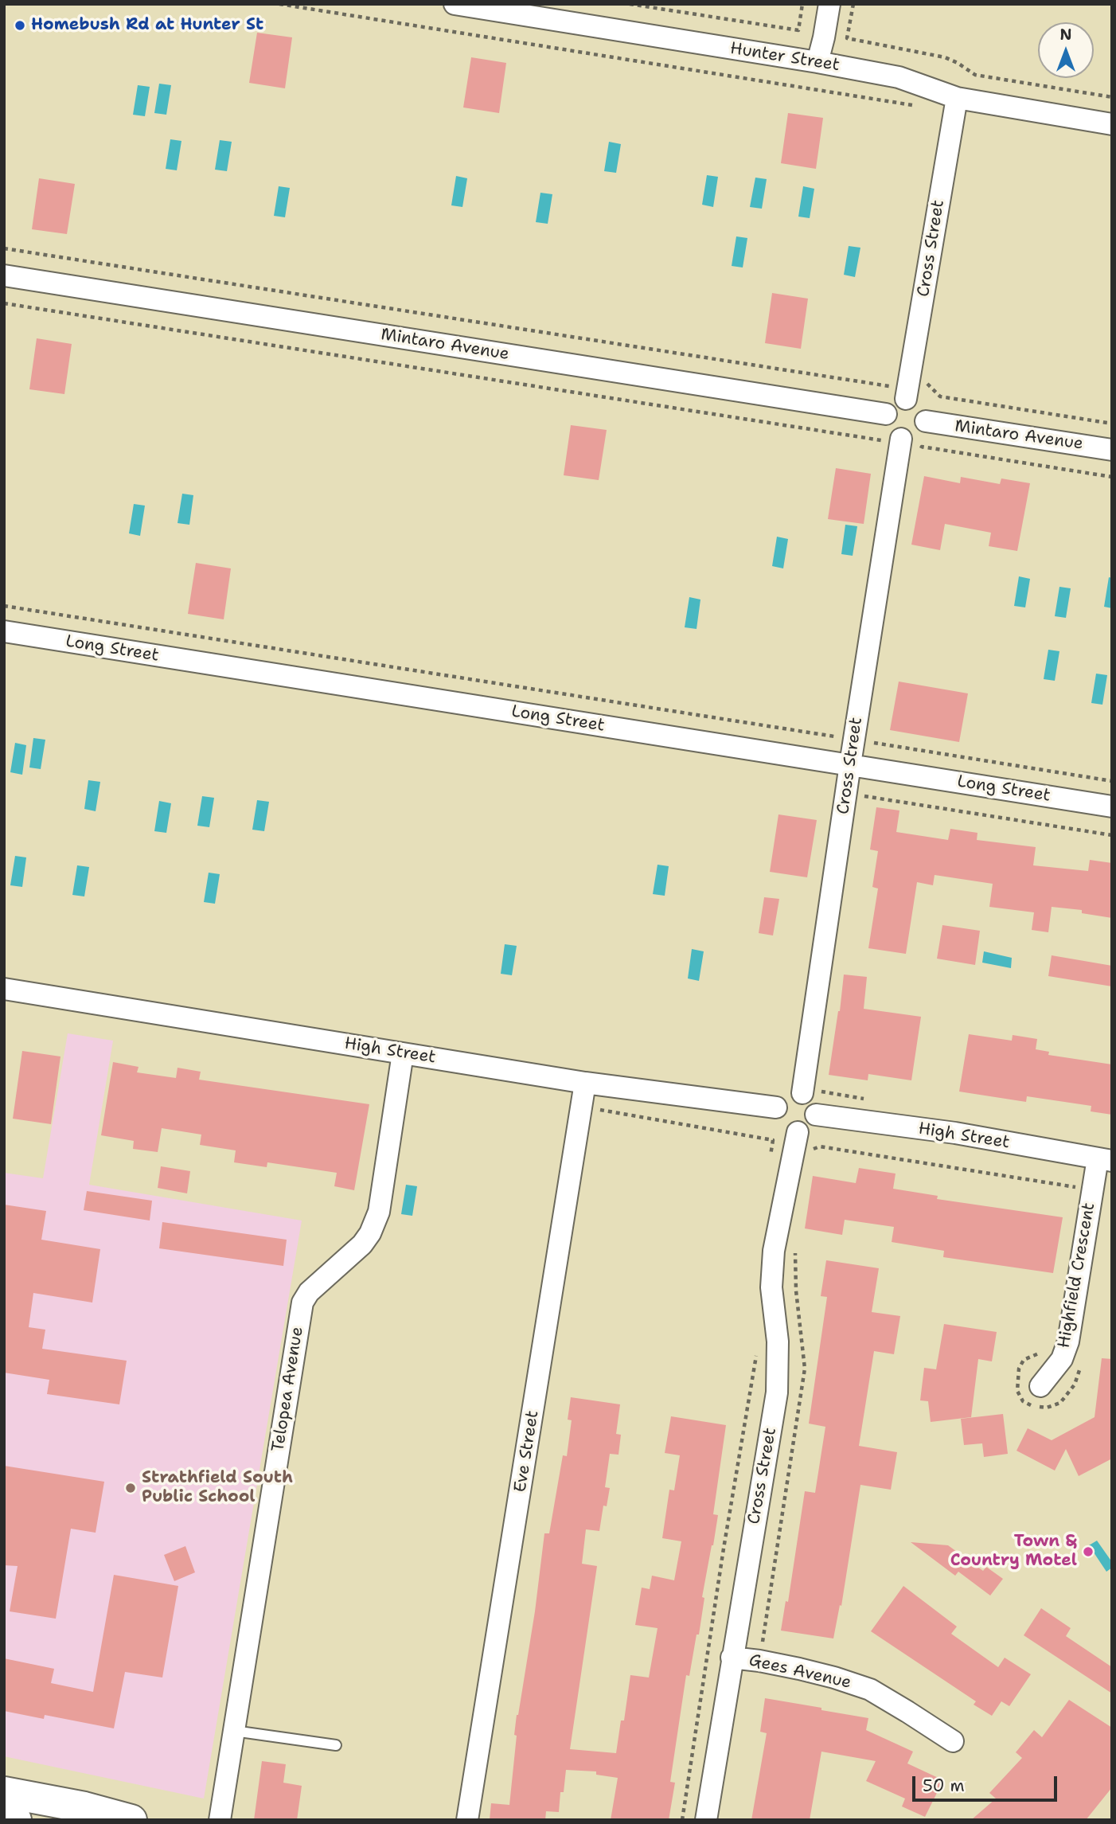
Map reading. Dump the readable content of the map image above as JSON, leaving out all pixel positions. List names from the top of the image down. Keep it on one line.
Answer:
{"streets":{"street":["Hunter Street","Cross Street","Mintaro Avenue","Long Street","High Street","Highfield Crescent","Telopea Avenue","Eve Street","Gees Avenue"]},"crossings":[["Hunter Street","Cross Street"],["Cross Street","Mintaro Avenue"],["Cross Street","Long Street"],["Cross Street","High Street"],["Cross Street","Gees Avenue"],["High Street","Highfield Crescent"],["High Street","Telopea Avenue"],["High Street","Eve Street"]],"places":["Homebush Rd at Hunter St","Strathfield South Public School","Town & Country Motel"],"scale_bar":"50 m","north":"top"}
